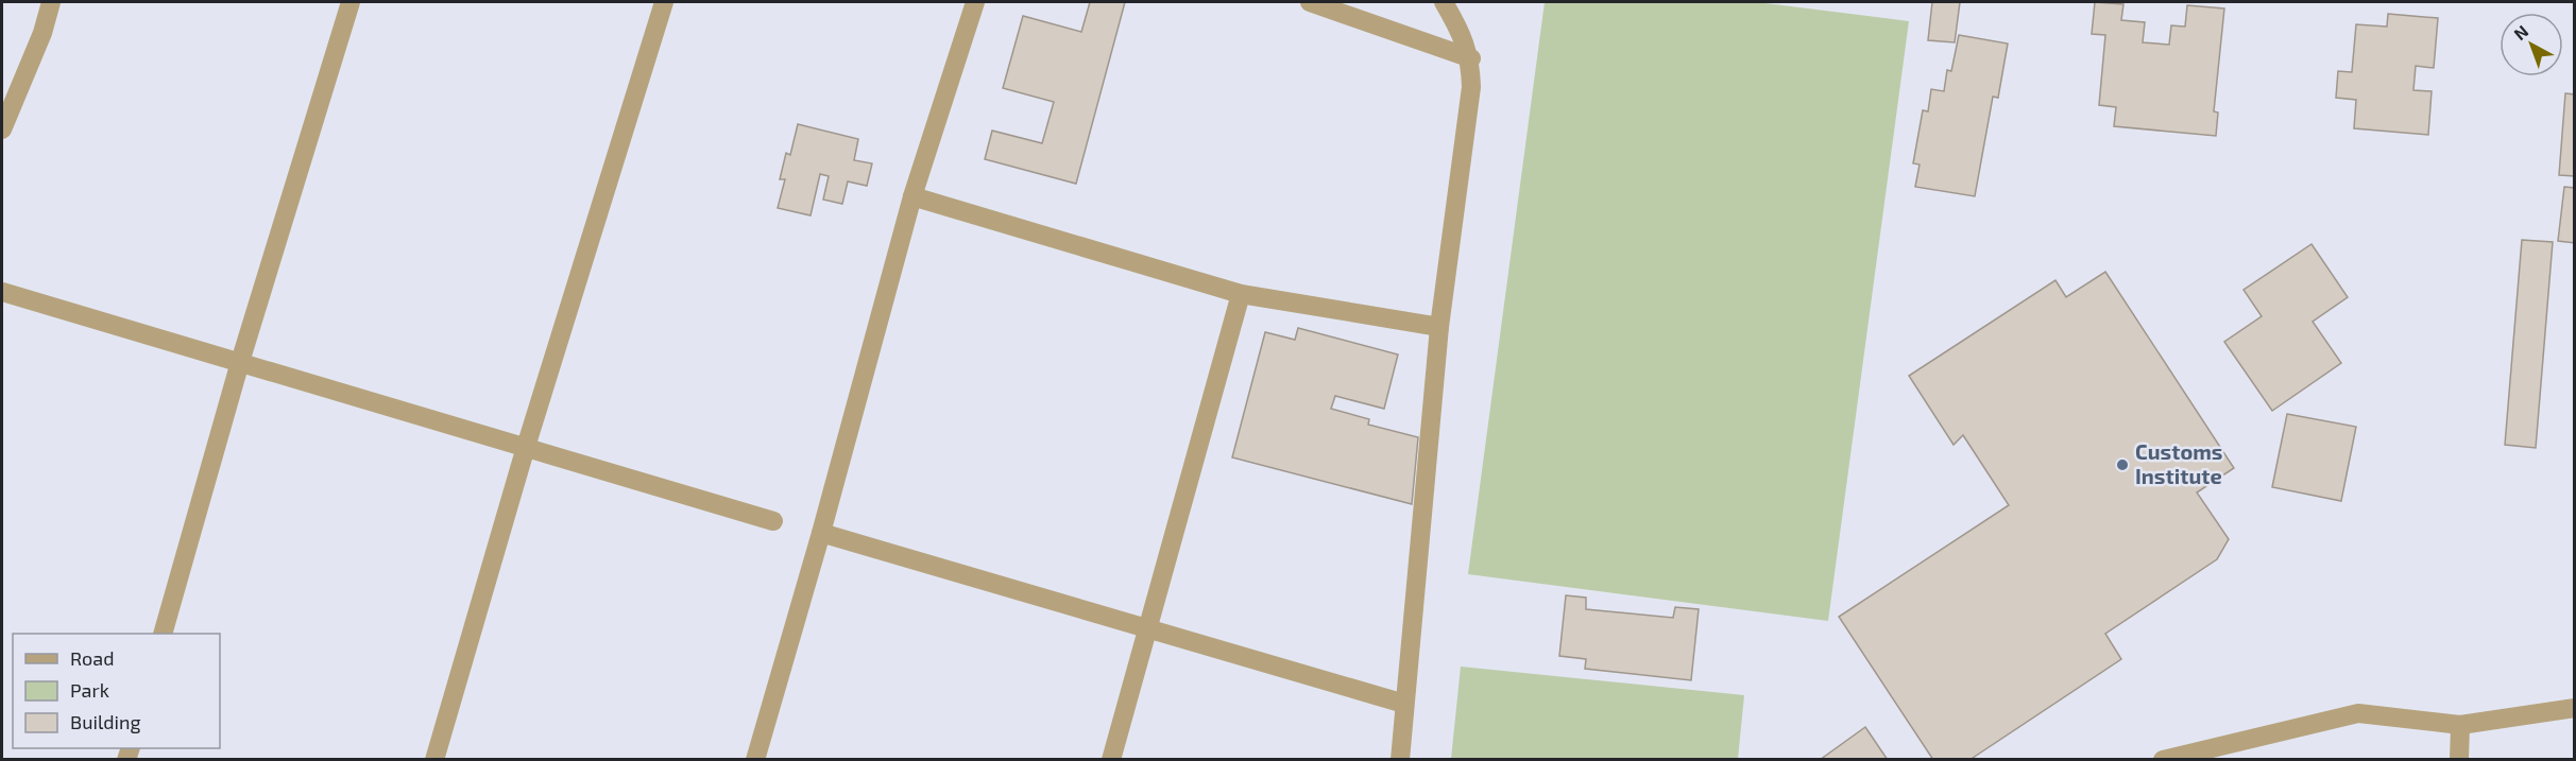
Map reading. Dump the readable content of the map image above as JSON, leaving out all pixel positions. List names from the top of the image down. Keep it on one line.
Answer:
{"places":["Customs Institute"],"legend":["Road","Park","Building"],"north":"top left"}
